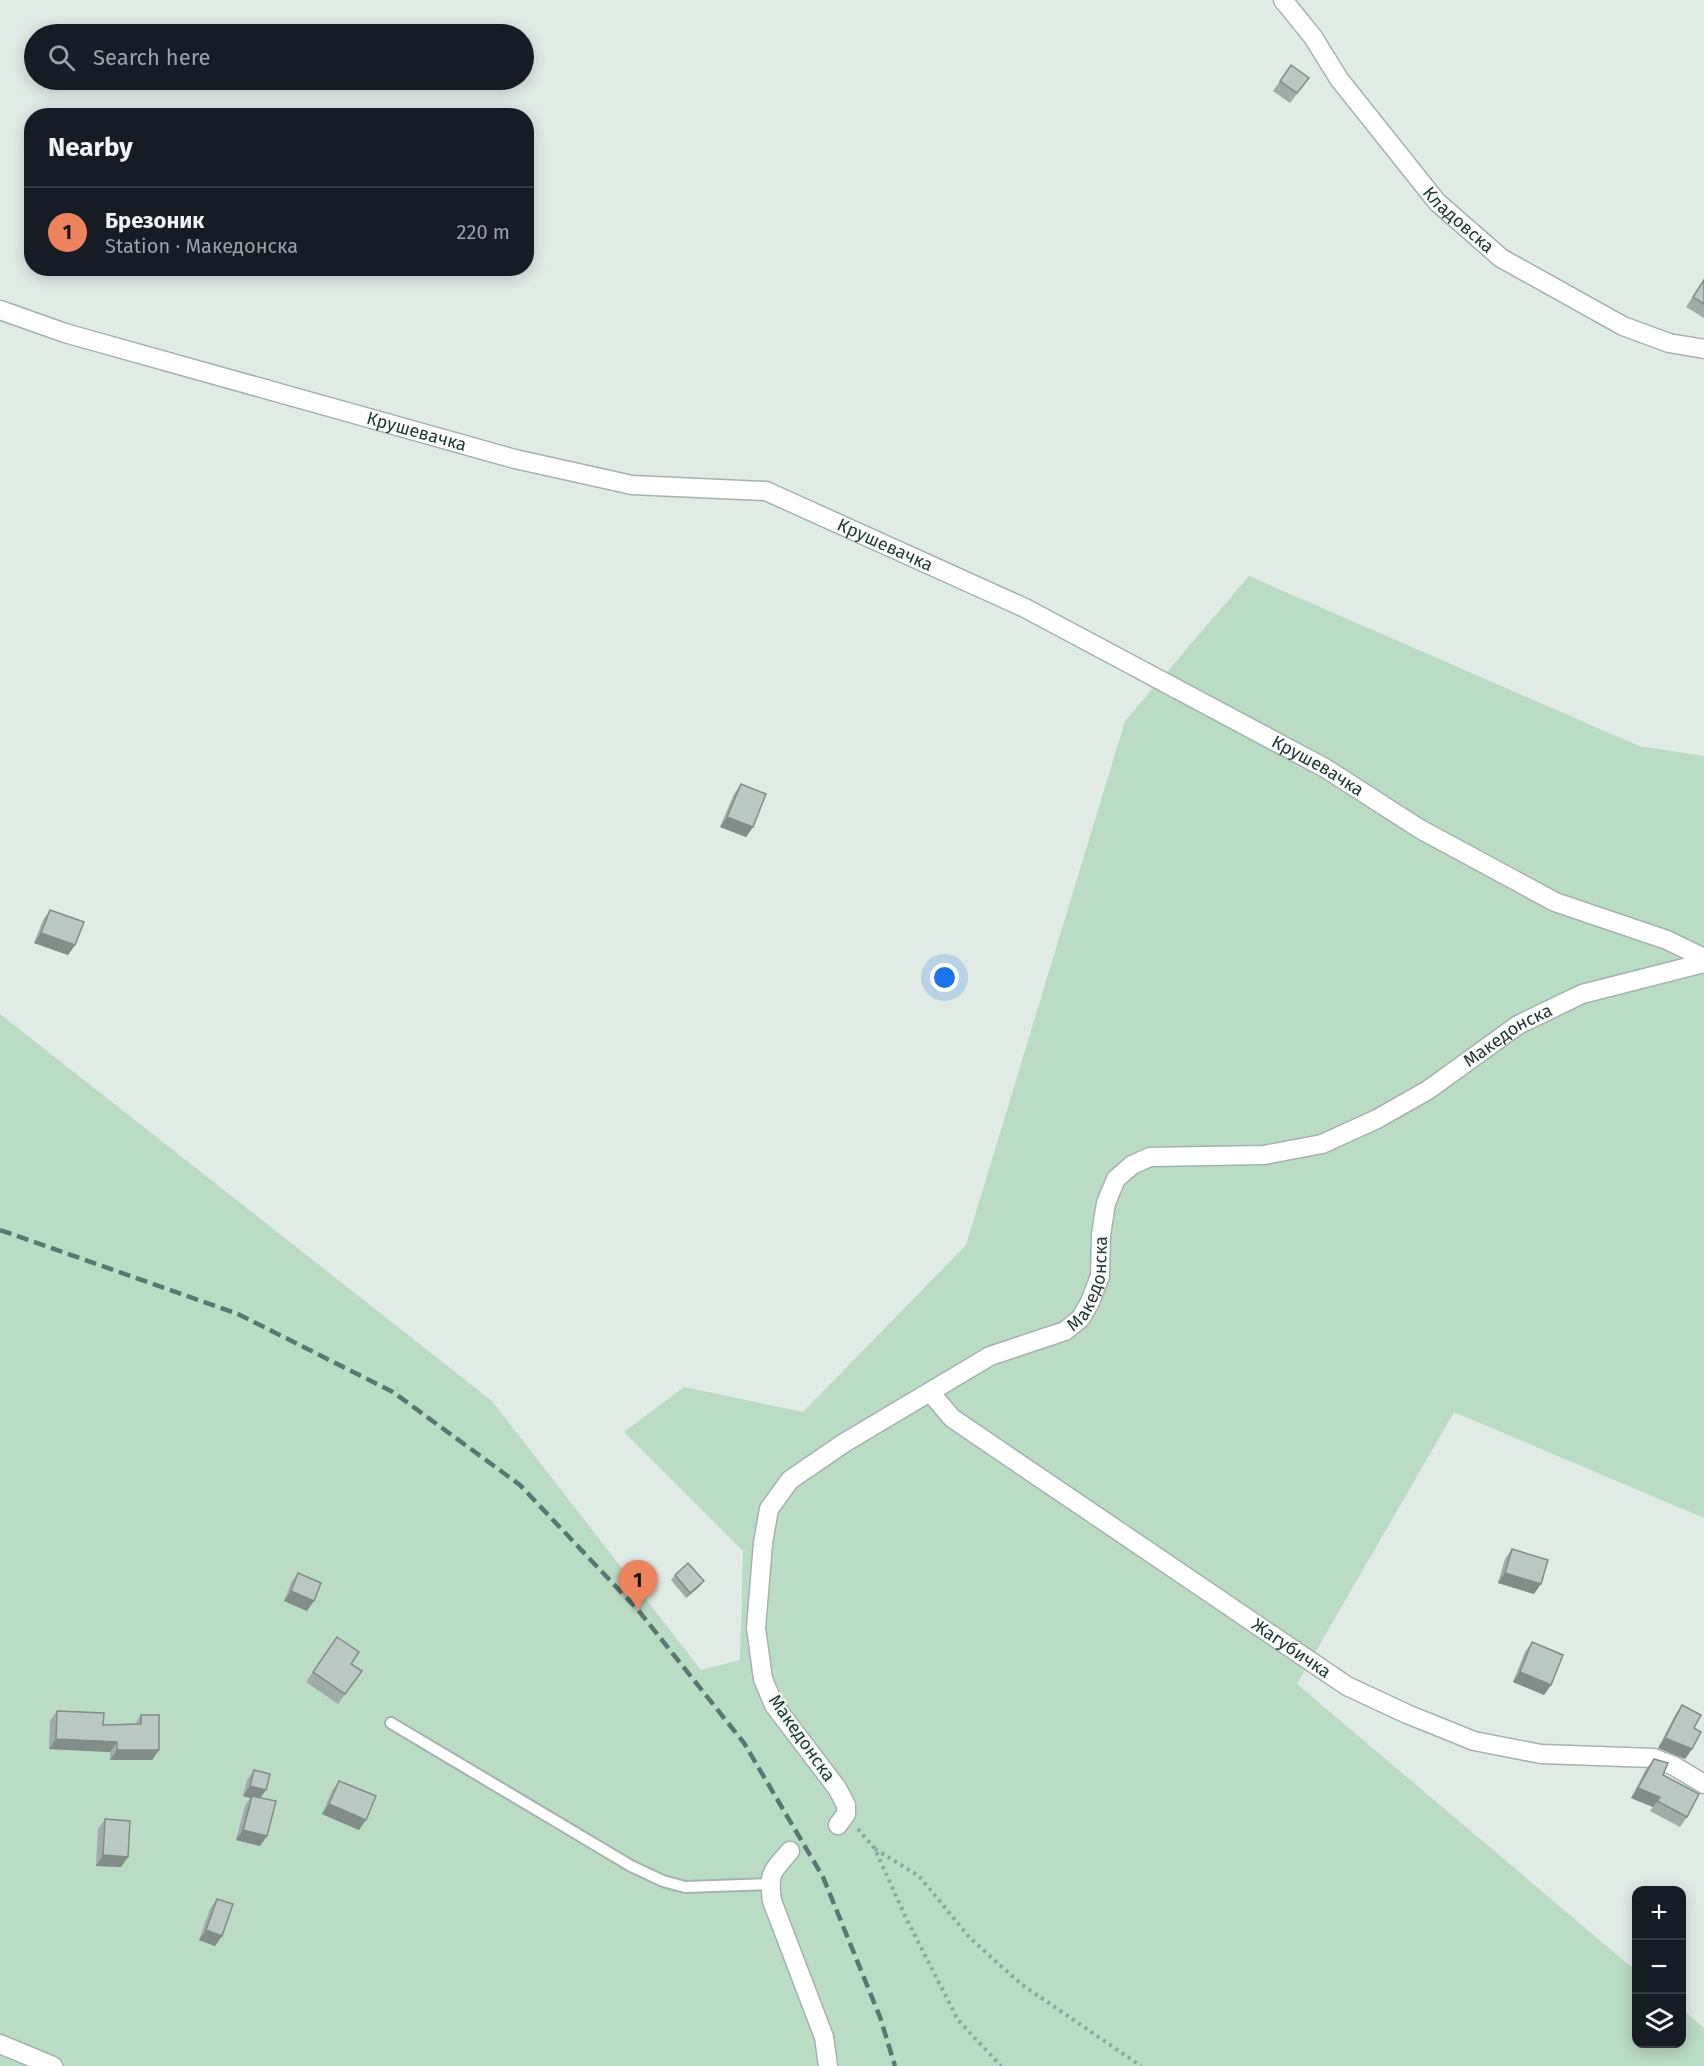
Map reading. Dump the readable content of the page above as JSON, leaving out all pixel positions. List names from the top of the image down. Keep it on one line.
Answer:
{"streets":{"street":["Кладовска","Крушевачка","Македонска","Жагубичка"]},"crossings":[["Македонска","Жагубичка"]],"page":{"search":"Search here","heading":"Nearby","list":[{"mark":"1","name":"Брезоник","note":"Station · Македонска","value":"220 m"}],"pins":"1","map_buttons":["+","−"]}}
